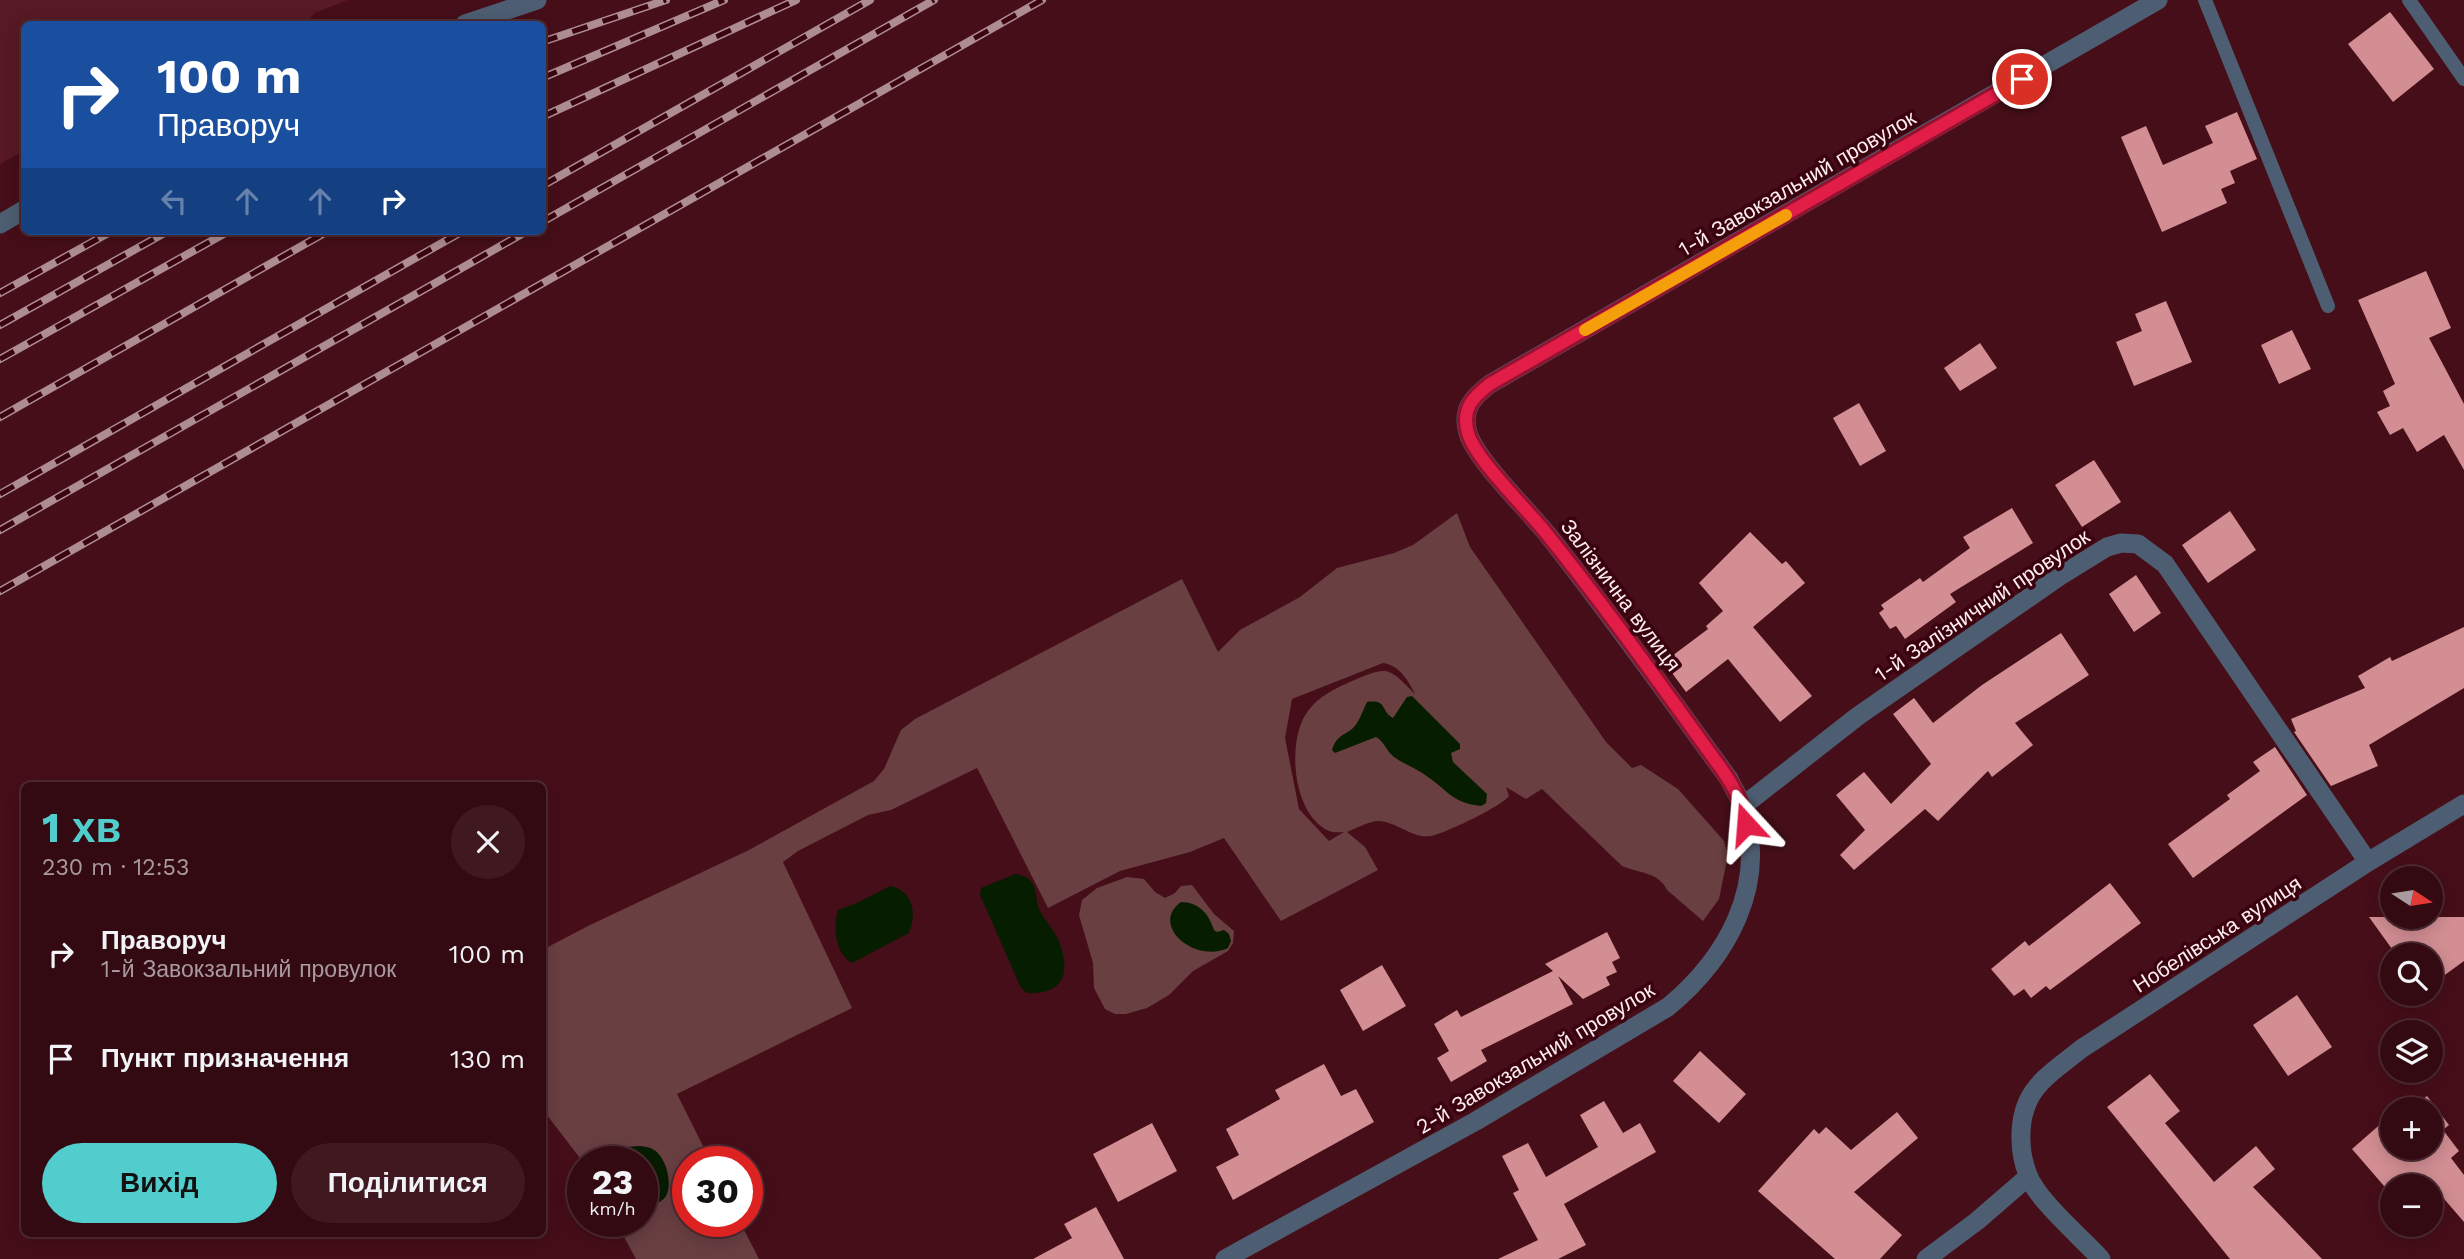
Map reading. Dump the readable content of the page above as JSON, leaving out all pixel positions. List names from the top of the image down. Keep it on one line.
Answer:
{"streets":{"street":["1-й Завокзальний провулок","Залізнична вулиця","1-й Залізничний провулок","Нобелівська вулиця","2-й Завокзальний провулок"]},"crossings":[["1-й Завокзальний провулок","Залізнична вулиця"],["Залізнична вулиця","1-й Залізничний провулок"],["Залізнична вулиця","2-й Завокзальний провулок"],["1-й Залізничний провулок","Нобелівська вулиця"],["1-й Залізничний провулок","2-й Завокзальний провулок"]],"north":"right","page":{"turn":["100 m","Праворуч"],"heading":["1 хв","230 m · 12:53"],"map_buttons":["+","−"],"list":[{"name":"Праворуч","note":"1-й Завокзальний провулок","value":"100 m"},{"name":"Пункт призначення","value":"130 m"}],"buttons":["Вихід","Поділитися"],"speed":"23 km/h","limit":"30"}}
